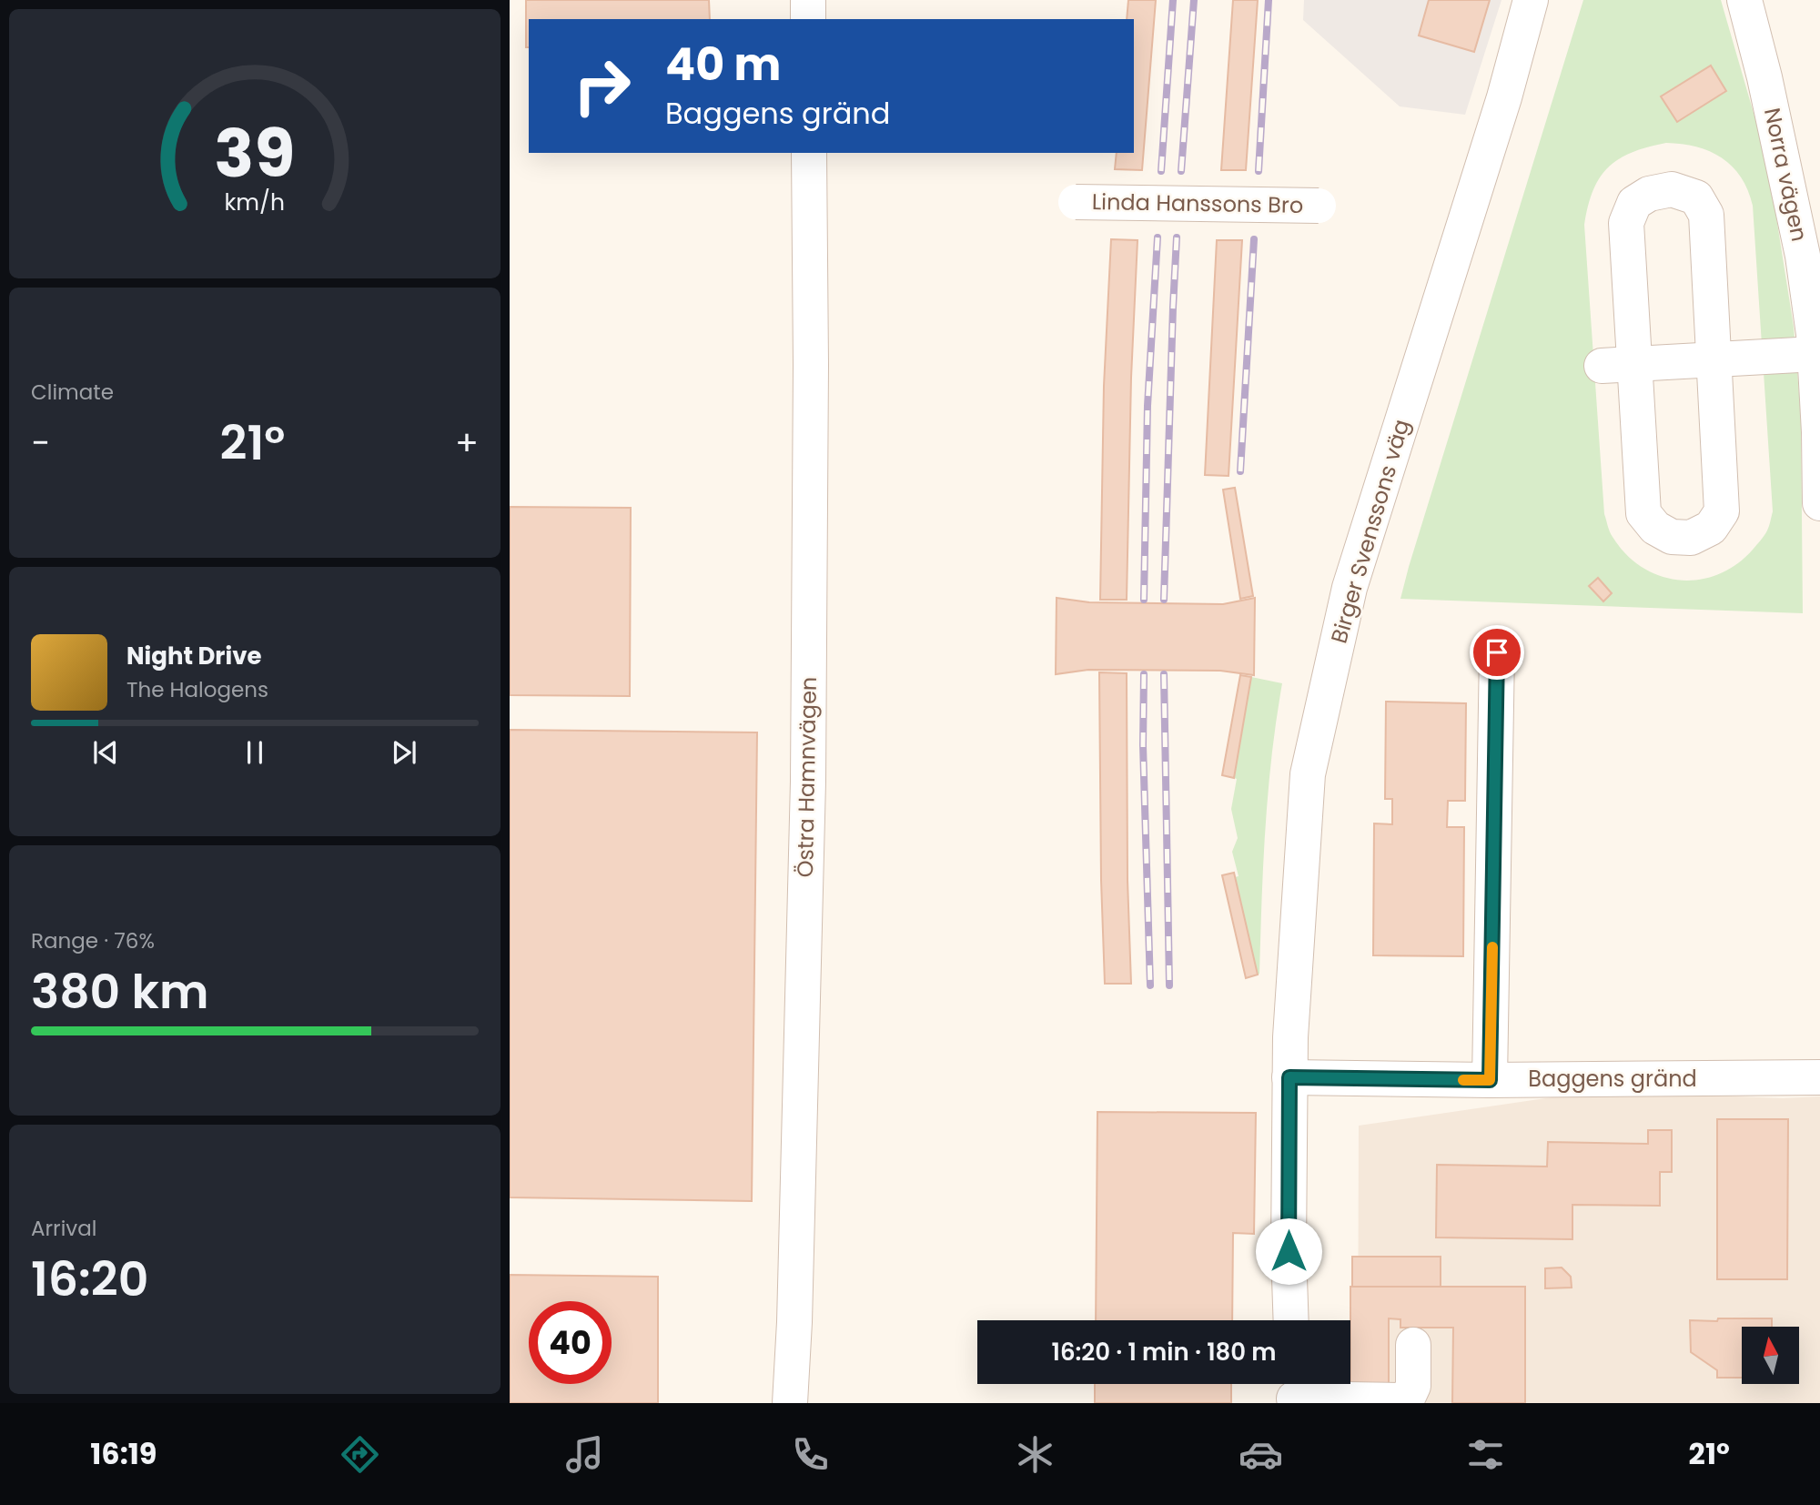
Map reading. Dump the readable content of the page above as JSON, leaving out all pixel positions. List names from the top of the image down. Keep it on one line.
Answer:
{"streets":{"street":["Norra vägen","Linda Hanssons Bro","Birger Svenssons väg","Östra Hamnvägen","Baggens gränd"]},"crossings":[["Birger Svenssons väg","Baggens gränd"]],"north":"top","page":{"turn":["40 m","Baggens gränd"],"tile":["Climate",["Range · 76%","380 km"],["Arrival","16:20"]],"heat":["−","21°","+"],"song":["Night Drive","The Halogens"],"limit":"40","trip":"16:20 · 1 min · 180 m","tabs":["16:19","21°"],"gauge":["39","km/h"]}}
